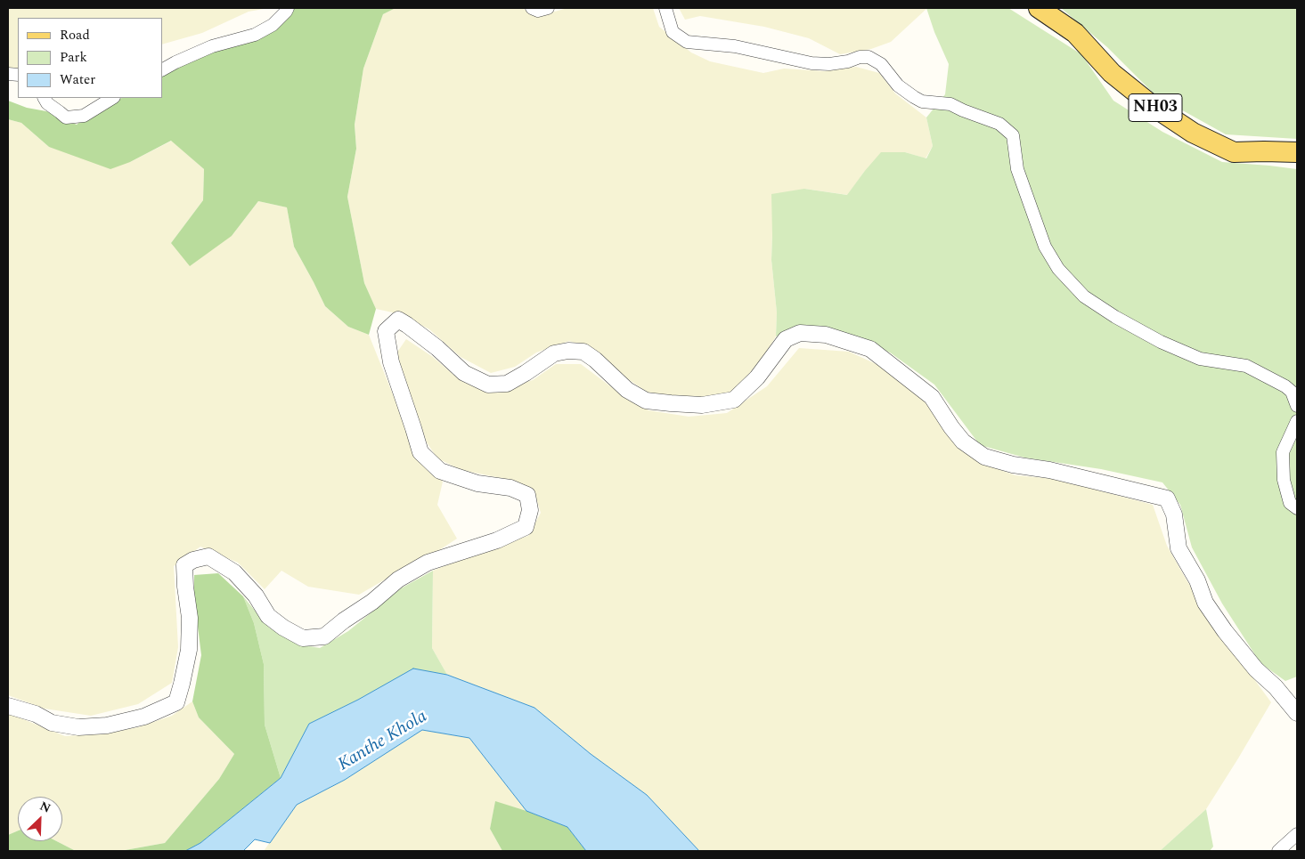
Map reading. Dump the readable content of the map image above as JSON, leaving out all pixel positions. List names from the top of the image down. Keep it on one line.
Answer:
{"streets":{"main road":["NH03"]},"water":["Kanthe Khola"],"legend":["Road","Park","Water"],"north":"top right"}
